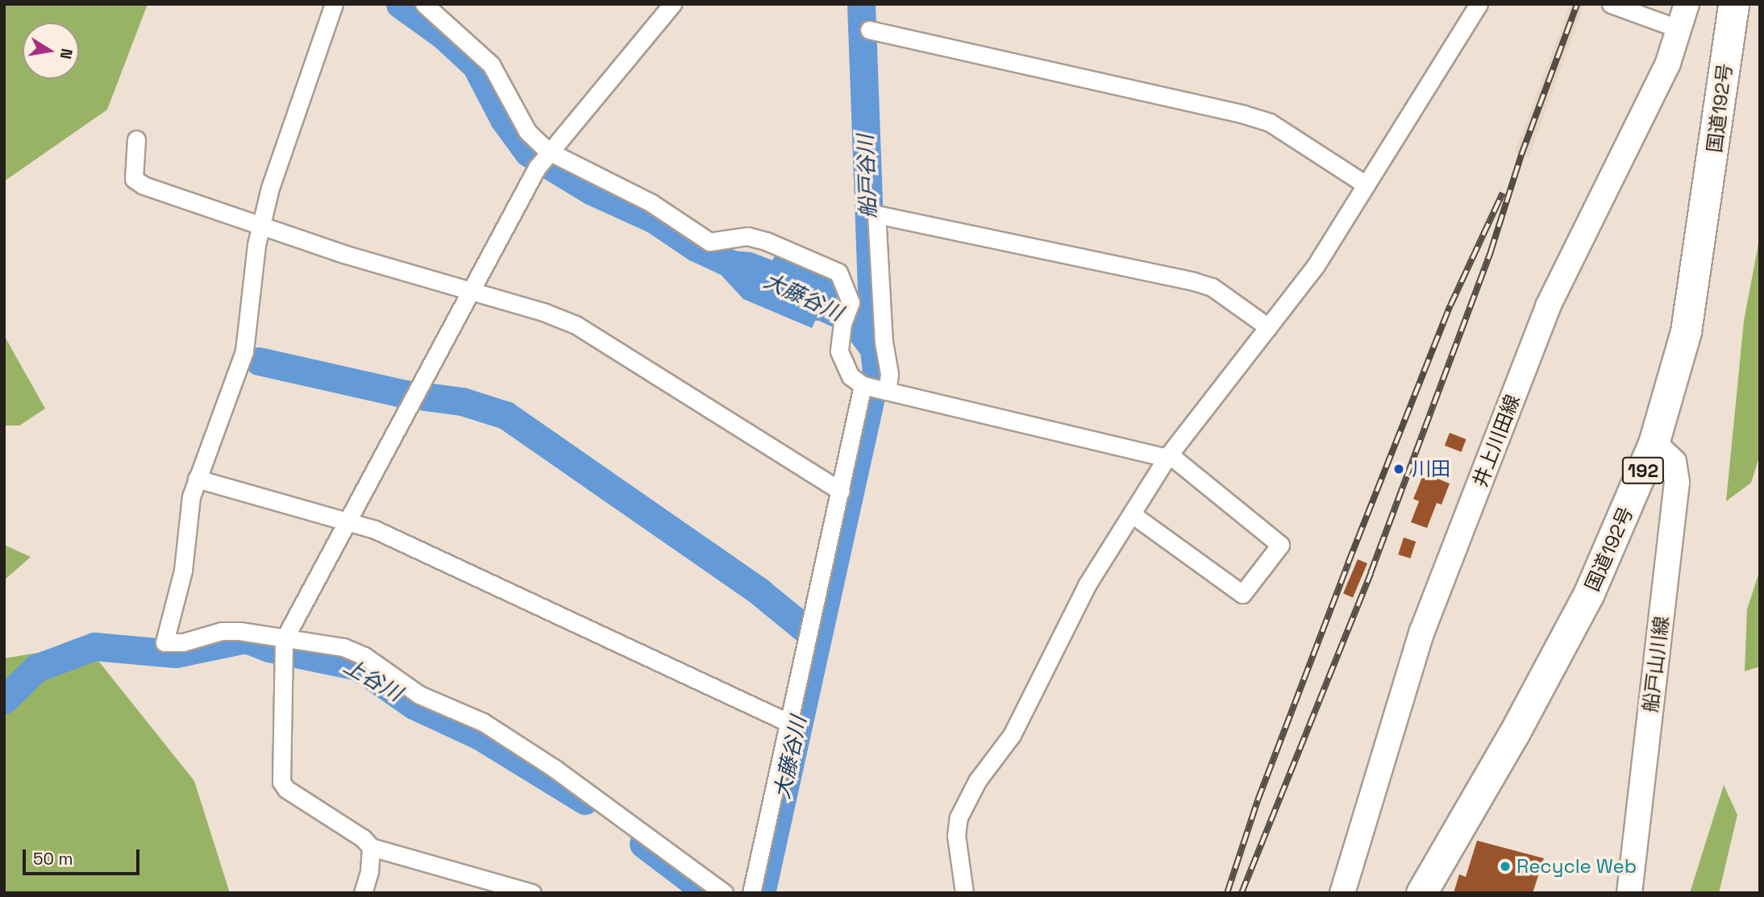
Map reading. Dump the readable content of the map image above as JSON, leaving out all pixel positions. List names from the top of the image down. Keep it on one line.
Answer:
{"streets":{"highway":["国道192号","192"],"main road":["井上川田線","船戸山川線"]},"crossings":[["国道192号","船戸山川線"]],"water":["船戸谷川","大藤谷川","上谷川"],"places":["川田","Recycle Web"],"scale_bar":"50 m","north":"right"}
